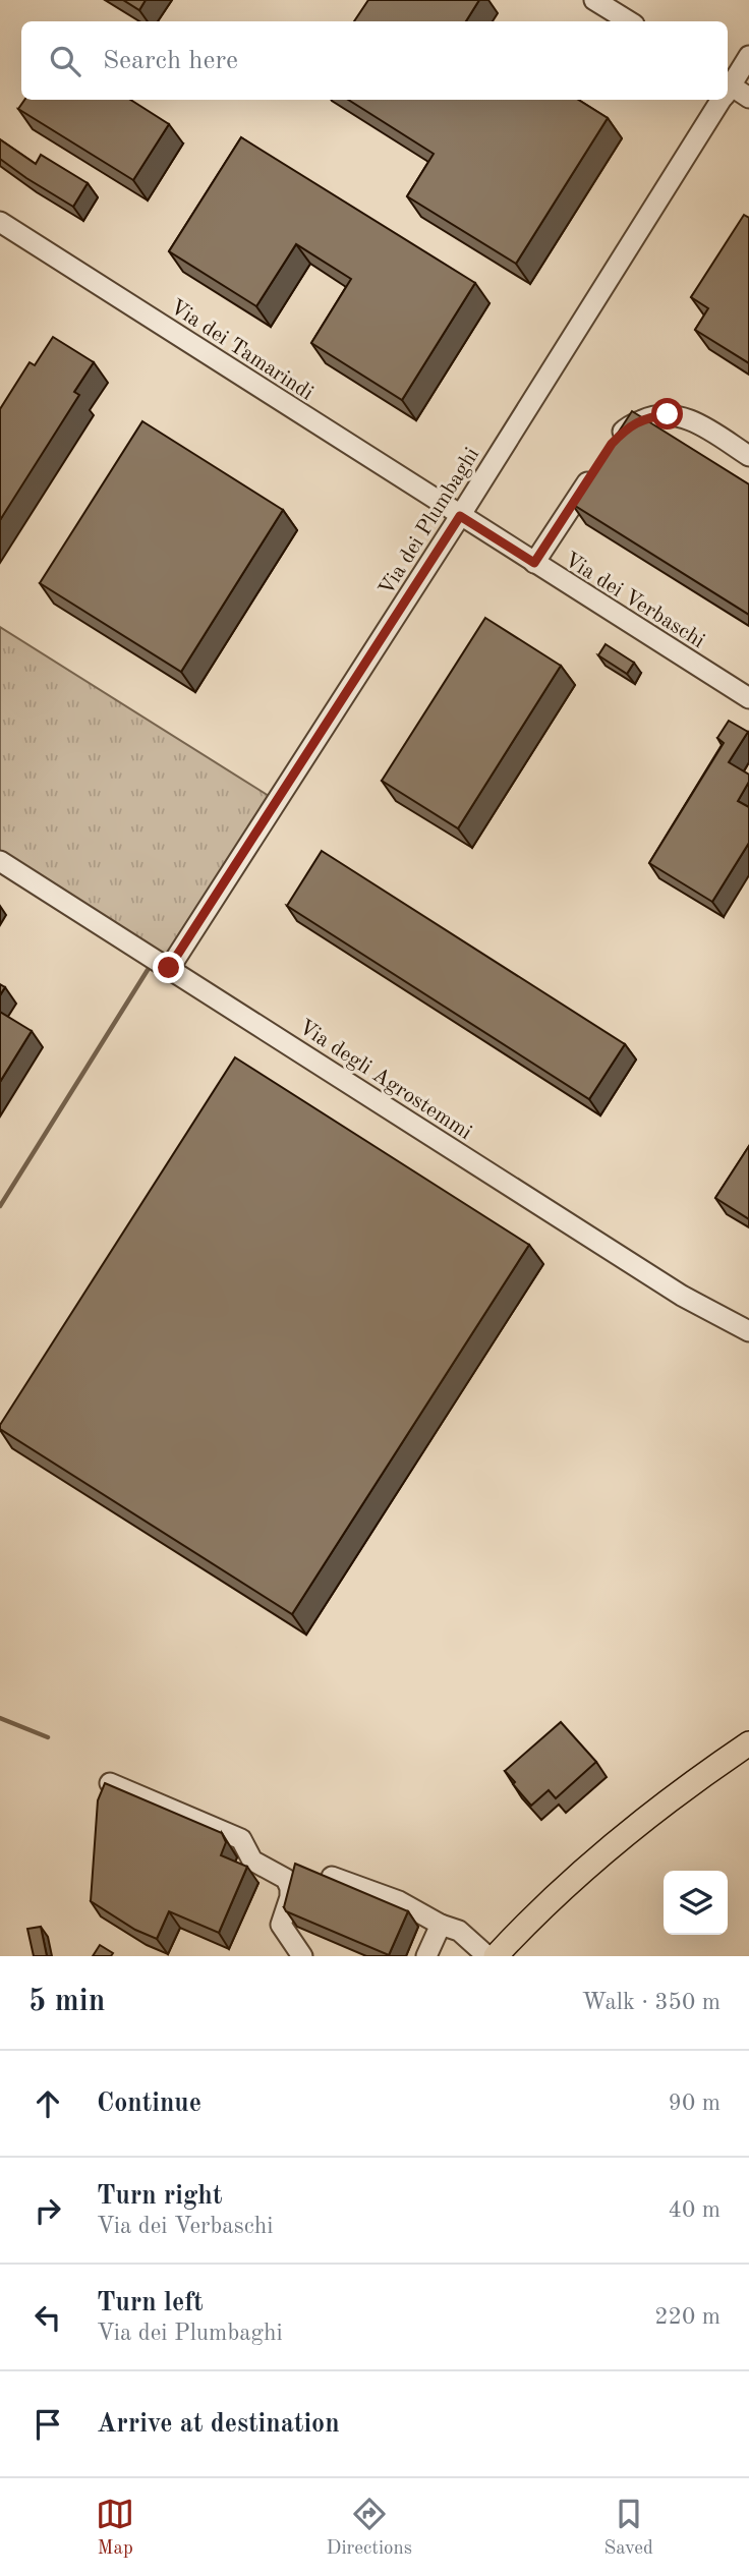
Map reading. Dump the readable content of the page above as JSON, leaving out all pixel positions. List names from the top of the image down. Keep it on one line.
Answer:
{"streets":{"street":["Via dei Tamarindi","Via dei Plumbaghi","Via dei Verbaschi","Via degli Agrostemmi"]},"crossings":[["Via dei Tamarindi","Via dei Plumbaghi"],["Via dei Tamarindi","Via dei Verbaschi"],["Via dei Plumbaghi","Via dei Verbaschi"],["Via dei Plumbaghi","Via degli Agrostemmi"]],"page":{"search":"Search here","heading":["5 min","Walk · 350 m"],"list":[["Continue","90 m"],["Turn right","Via dei Verbaschi","40 m"],["Turn left","Via dei Plumbaghi","220 m"],"Arrive at destination"],"nav":["Map","Directions","Saved"]}}
